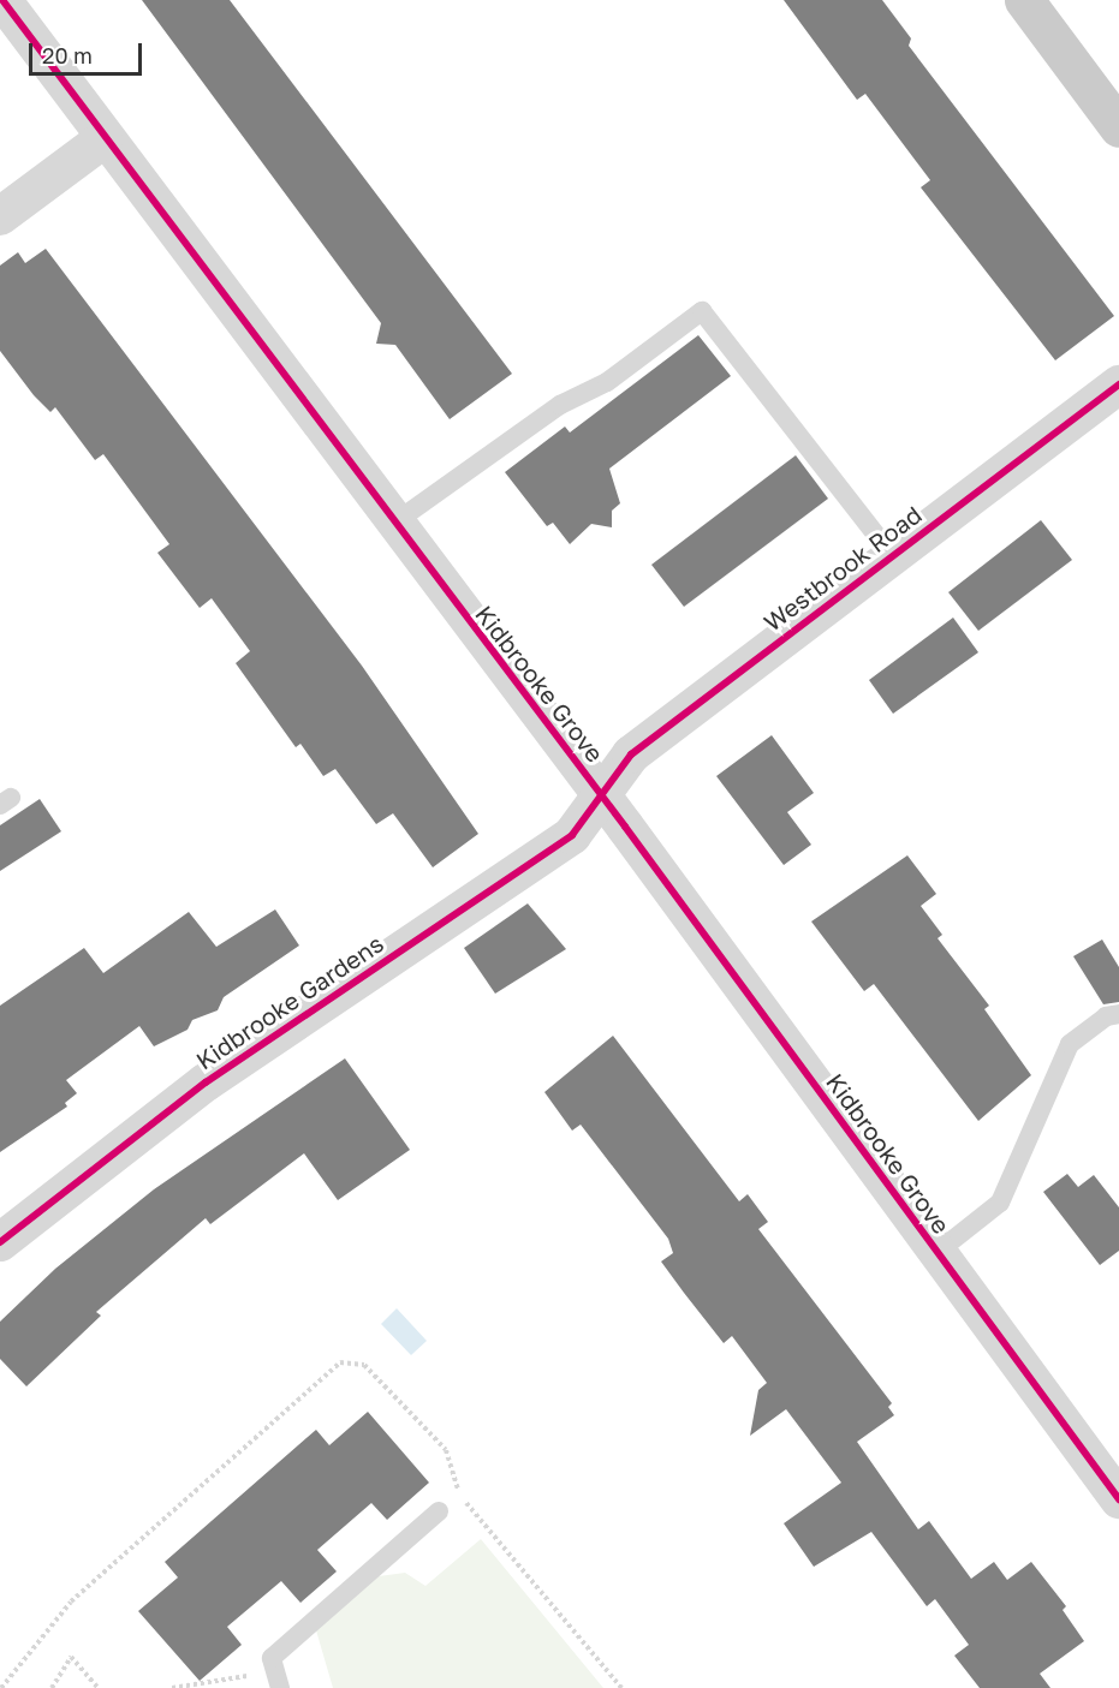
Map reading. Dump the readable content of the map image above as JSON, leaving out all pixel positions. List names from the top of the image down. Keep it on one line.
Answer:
{"streets":{"street":["Westbrook Road","Kidbrooke Grove","Kidbrooke Gardens"]},"crossings":[["Westbrook Road","Kidbrooke Grove"],["Westbrook Road","Kidbrooke Gardens"],["Kidbrooke Grove","Kidbrooke Gardens"]],"scale_bar":"20 m"}
